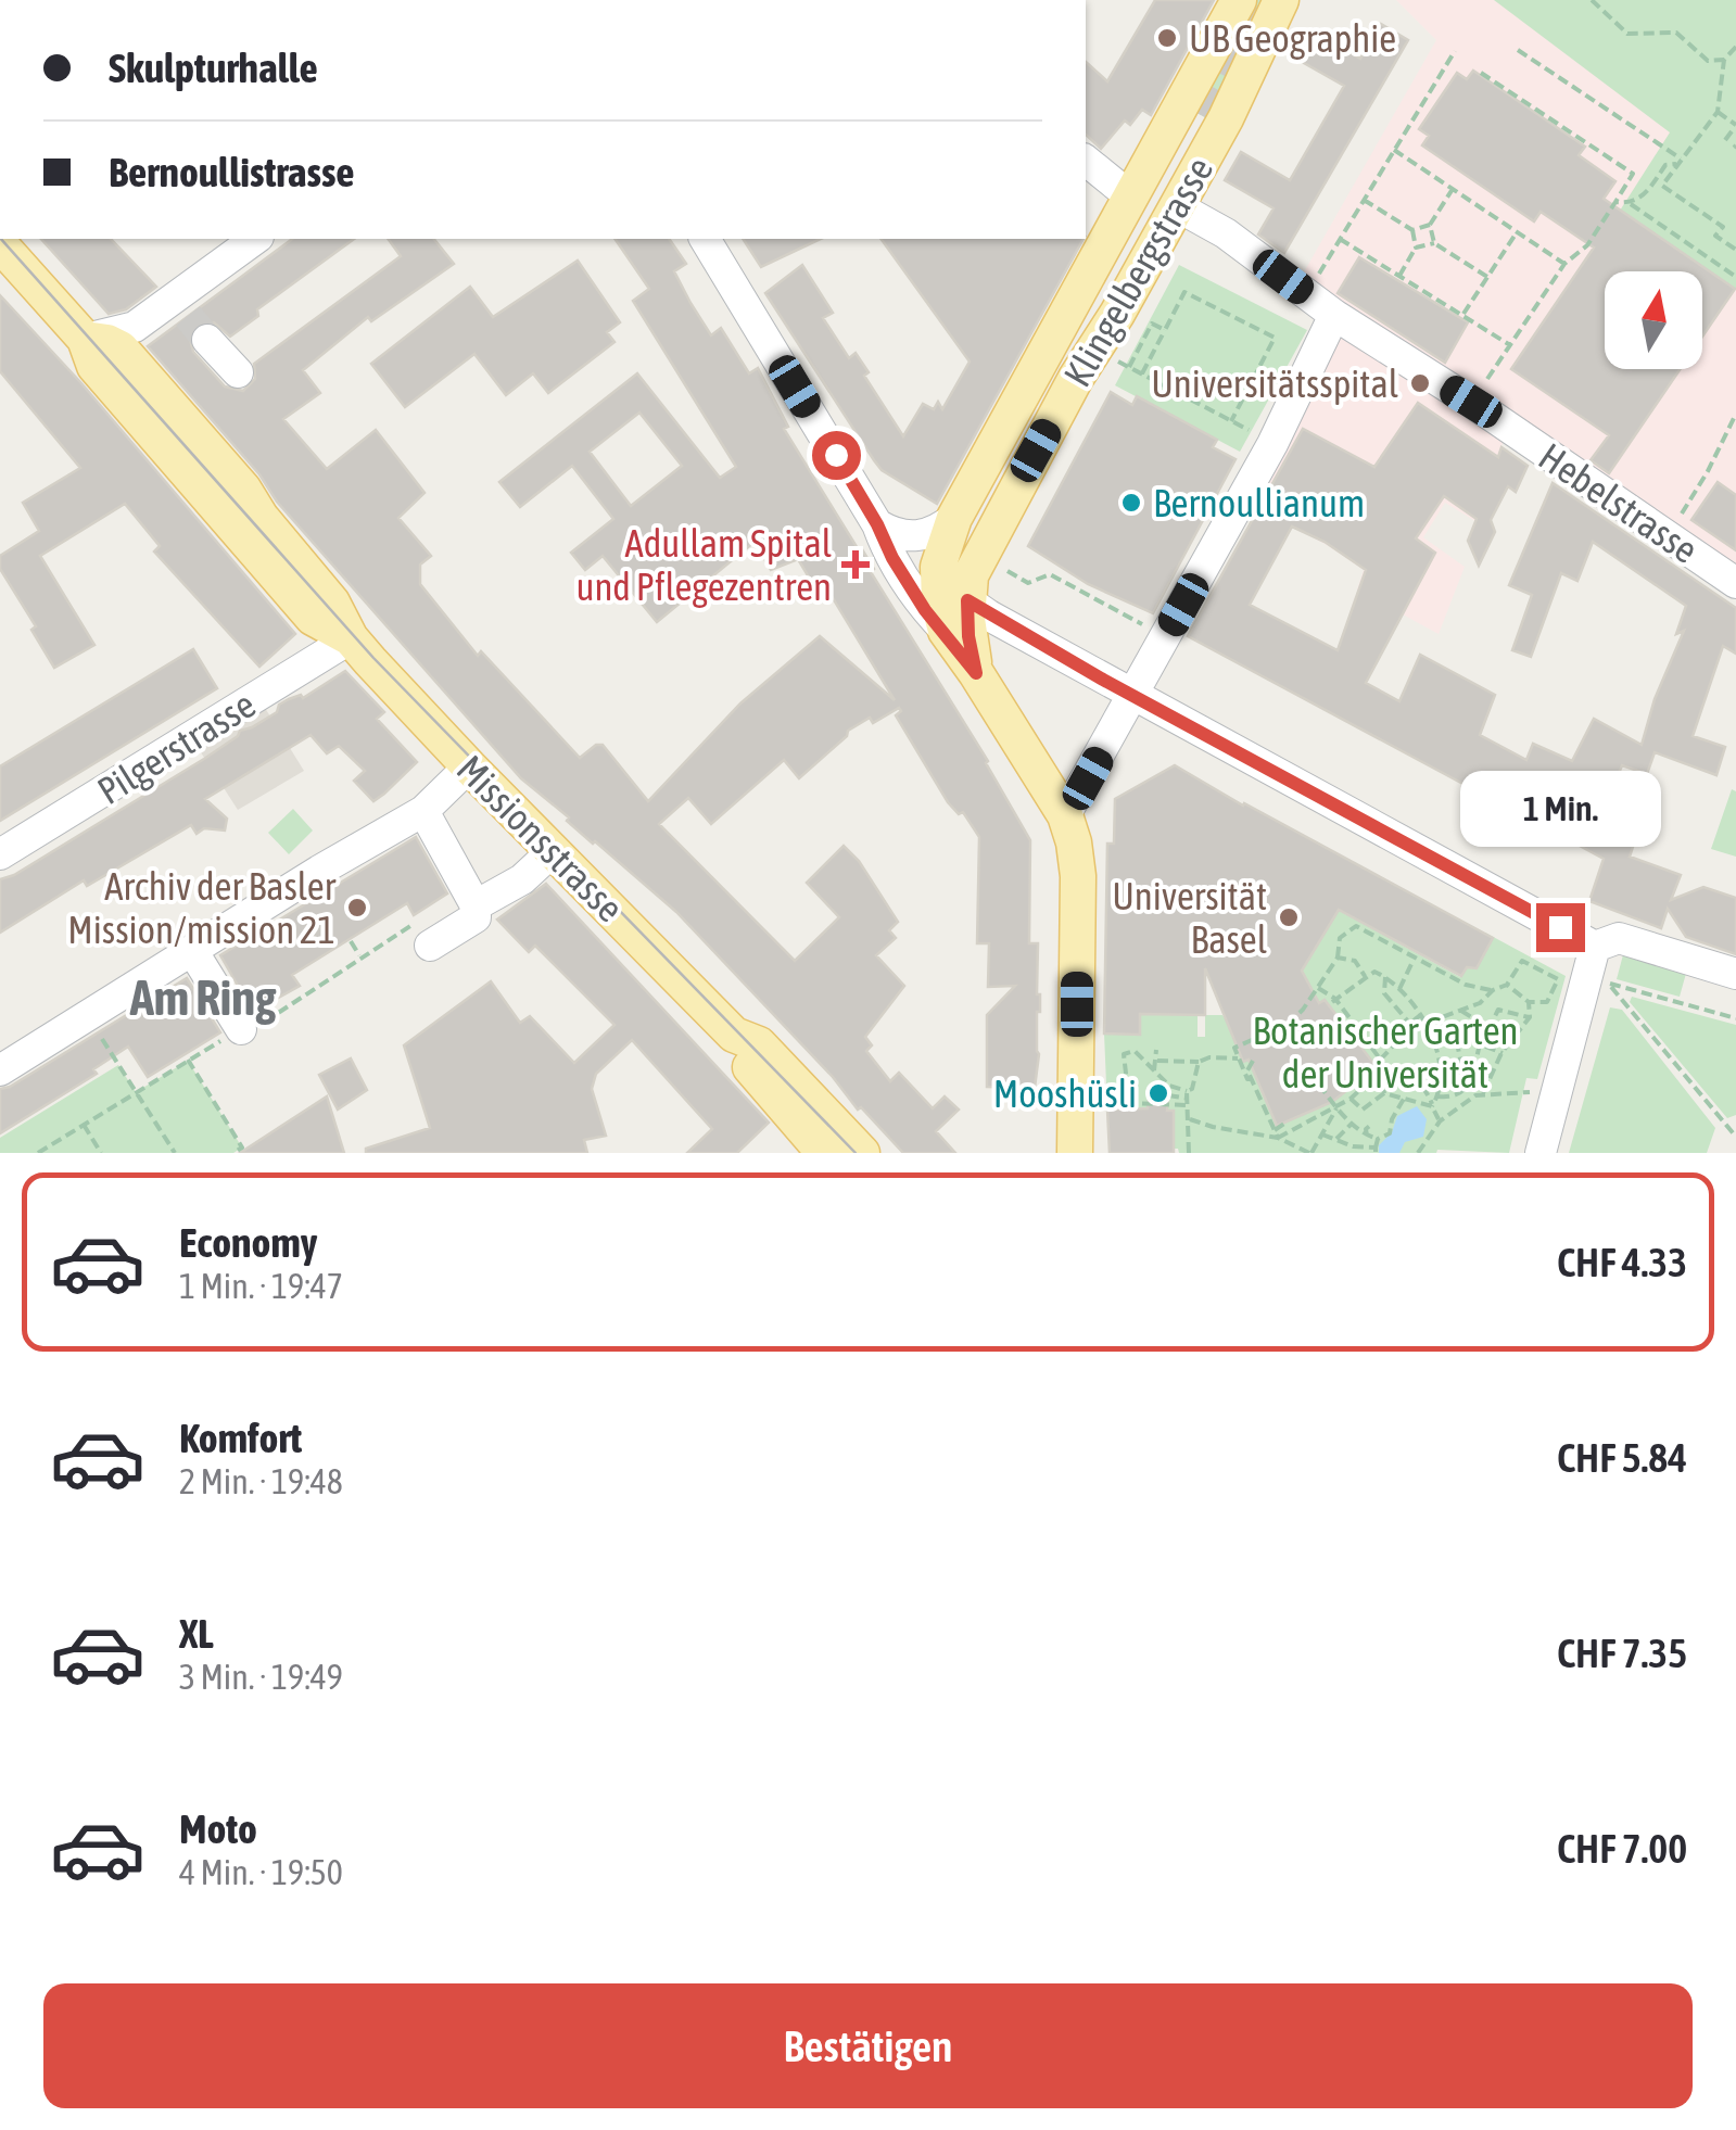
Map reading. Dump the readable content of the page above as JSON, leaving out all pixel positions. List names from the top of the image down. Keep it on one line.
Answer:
{"streets":{"main road":["Klingelbergstrasse","Missionsstrasse"],"street":["Hebelstrasse","Pilgerstrasse"]},"crossings":[["Klingelbergstrasse","Hebelstrasse"],["Pilgerstrasse","Missionsstrasse"]],"districts":["Am Ring"],"parks":["Botanischer Garten der Universität"],"places":{"other":["UB Geographie","Universitätsspital","Bernoullianum","Archiv der Basler Mission/mission 21","Universität Basel","Mooshüsli"],"health":["Adullam Spital und Pflegezentren"]},"north":"top","page":{"banner":["Skulpturhalle","Bernoullistrasse"],"bubble":"1 Min.","list":[{"name":"Economy","note":"1 Min. · 19:47","value":"CHF 4.33"},{"name":"Komfort","note":"2 Min. · 19:48","value":"CHF 5.84"},{"name":"XL","note":"3 Min. · 19:49","value":"CHF 7.35"},{"name":"Moto","note":"4 Min. · 19:50","value":"CHF 7.00"}],"buttons":"Bestätigen"}}
